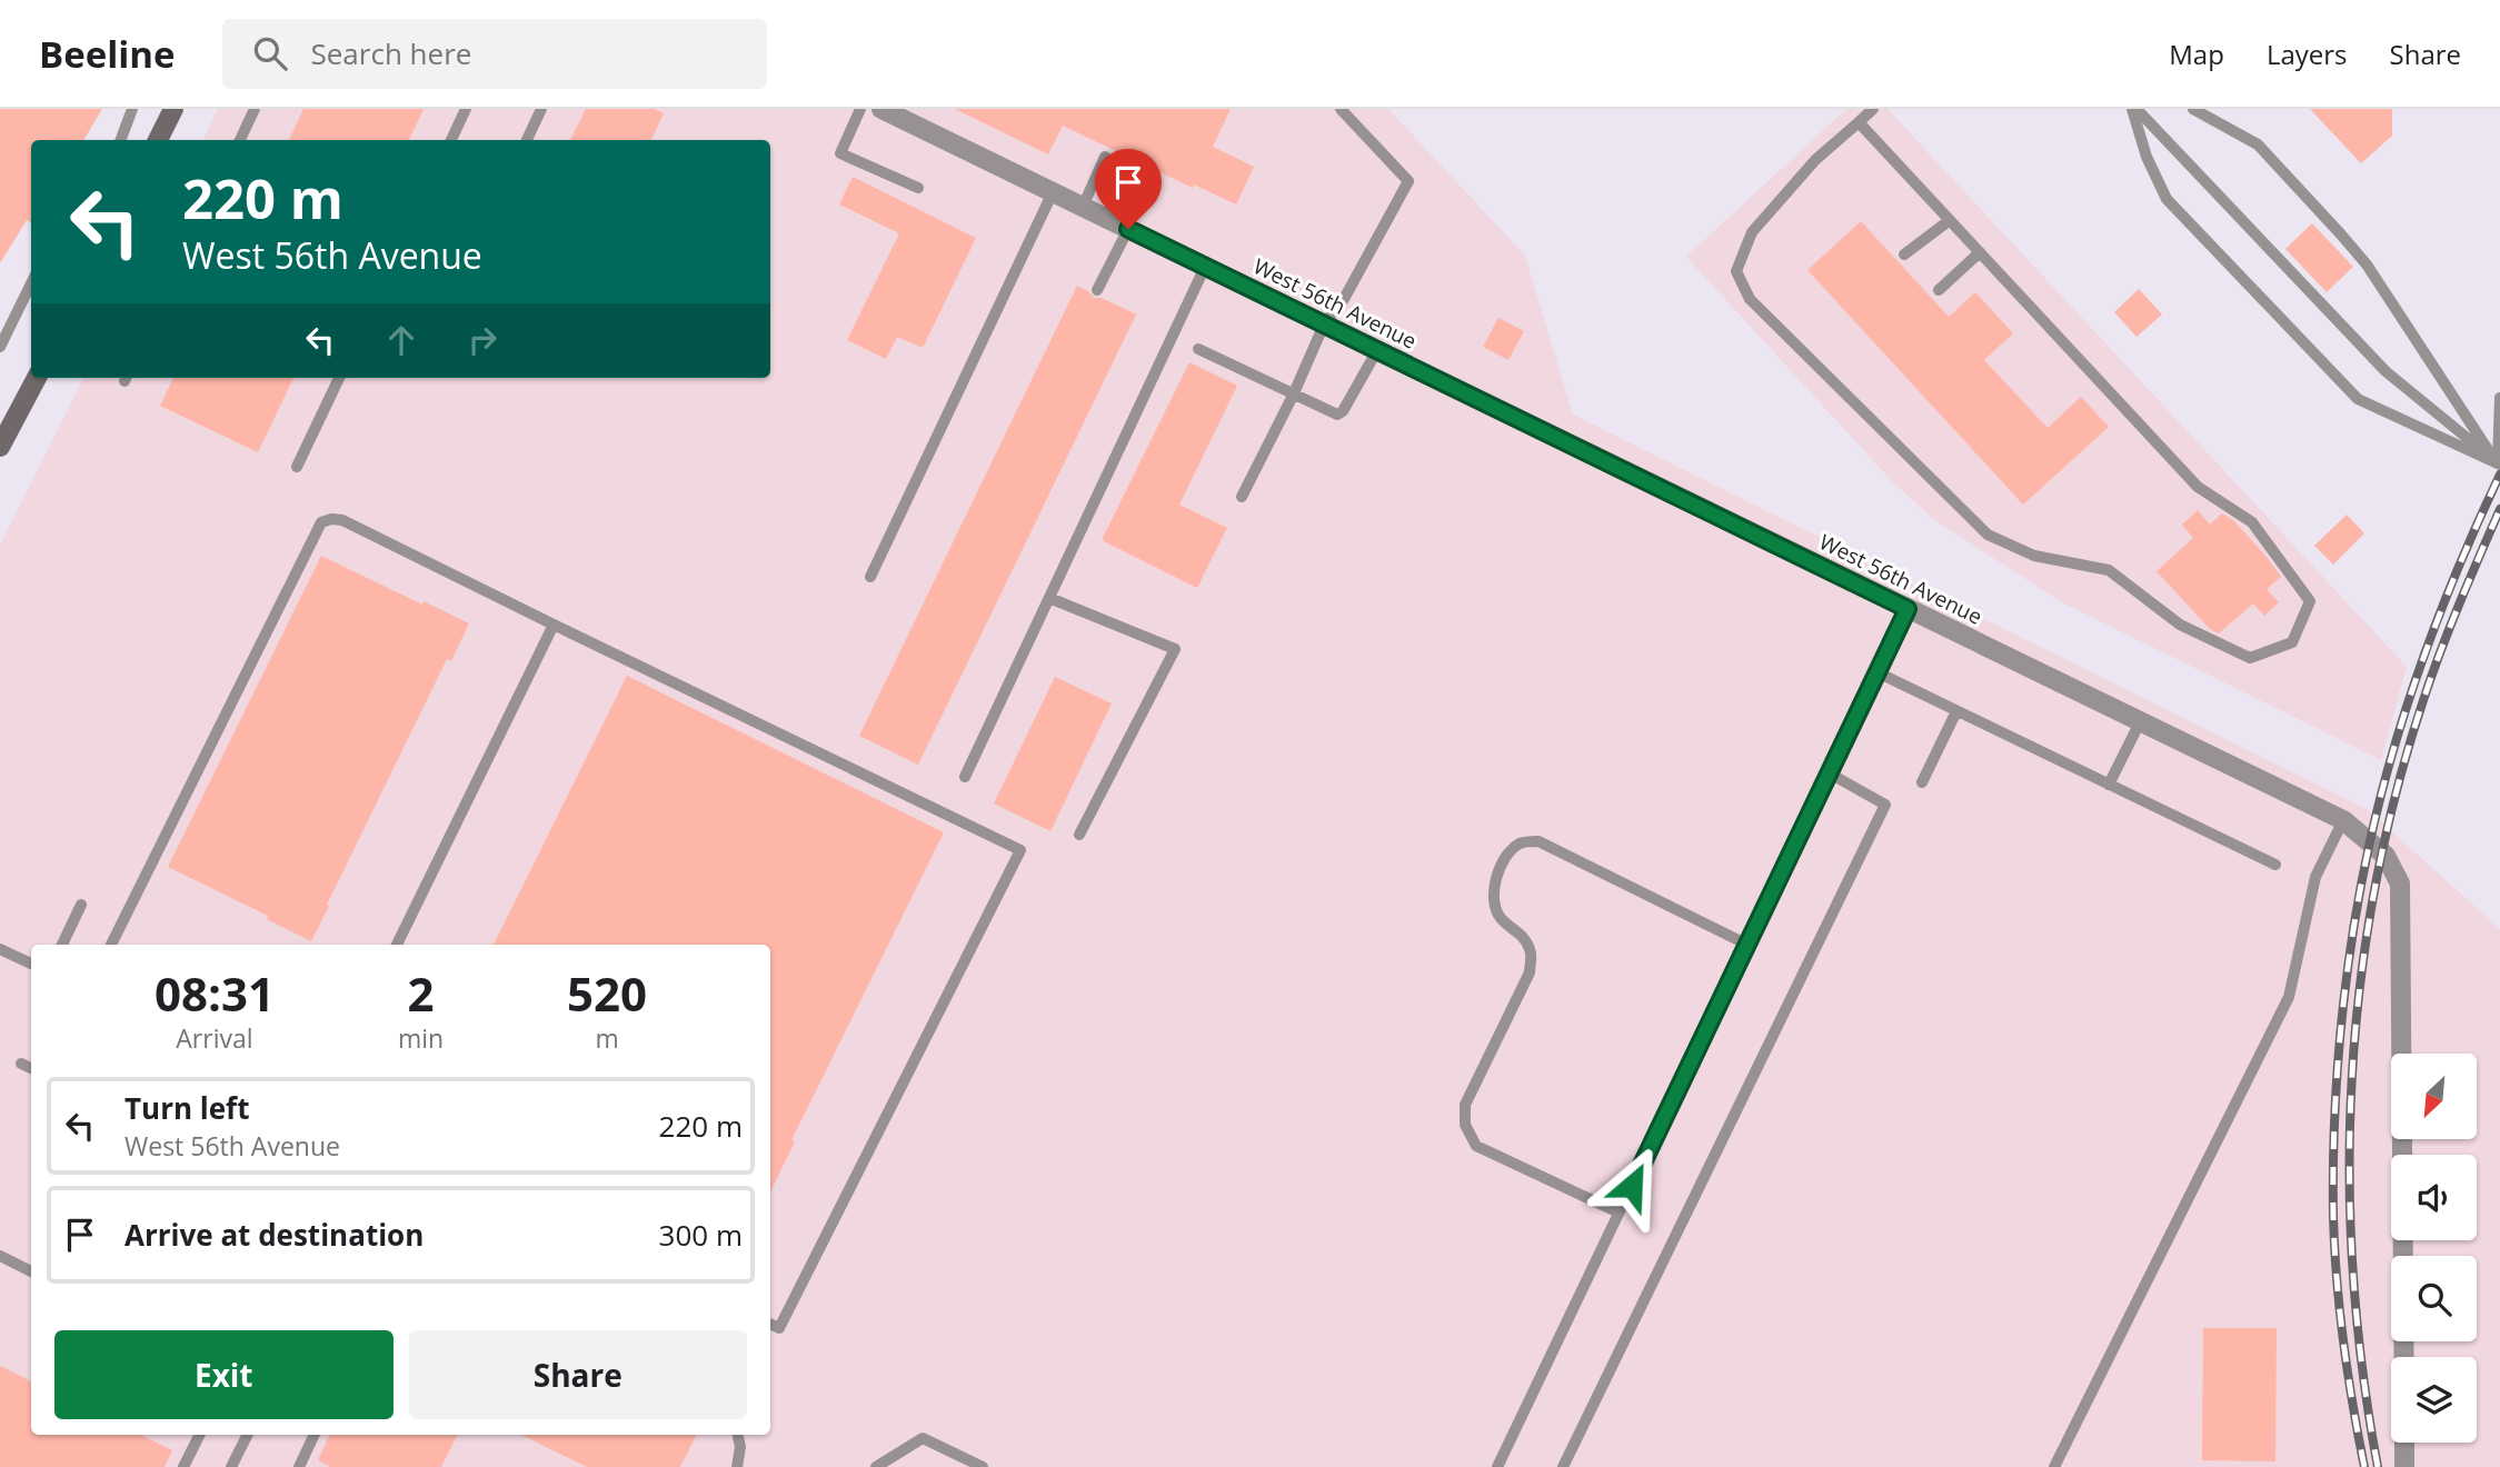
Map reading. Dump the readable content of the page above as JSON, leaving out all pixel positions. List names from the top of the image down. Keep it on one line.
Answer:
{"streets":{"street":["West 56th Avenue"]},"north":"bottom left","page":{"header":"Beeline","search":"Search here","nav":["Map","Layers","Share"],"turn":["220 m","West 56th Avenue"],"eta":["08:31","Arrival","2","min","520","m"],"list":[{"name":"Turn left","note":"West 56th Avenue","value":"220 m"},{"name":"Arrive at destination","value":"300 m"}],"buttons":["Exit","Share"]}}
